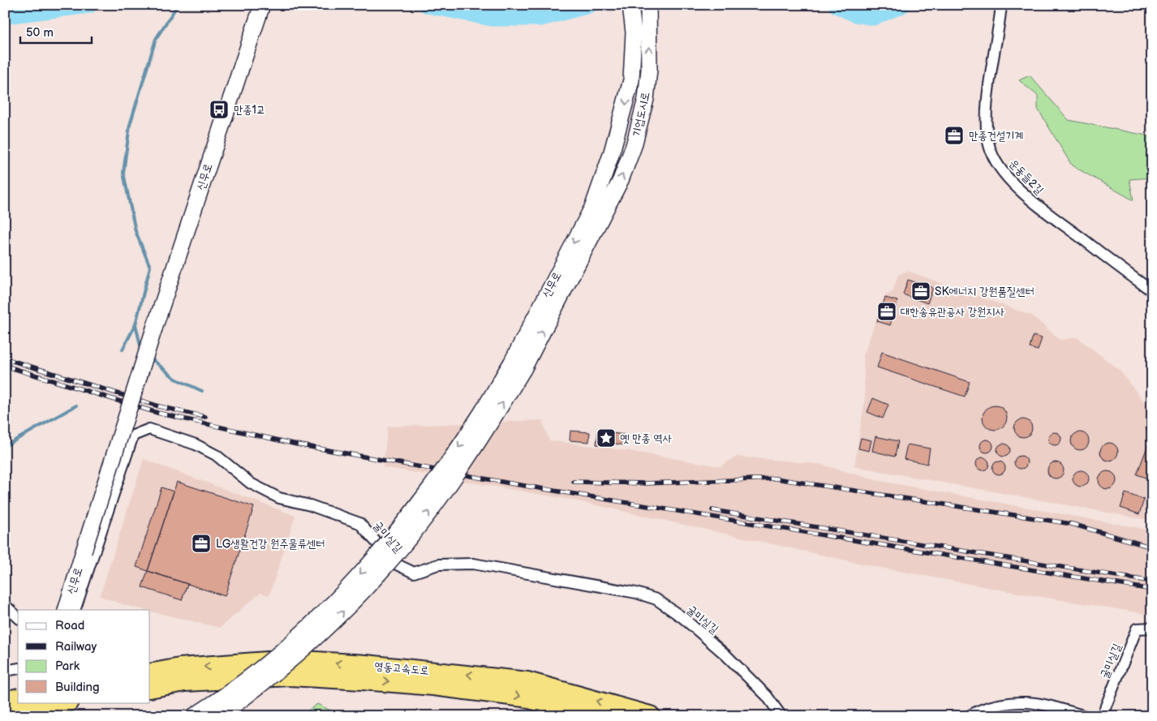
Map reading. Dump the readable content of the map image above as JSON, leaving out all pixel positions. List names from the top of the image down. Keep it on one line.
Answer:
{"streets":{"highway":["영동고속도로"],"main road":["기업도시로","신무로"],"street":["운동들2길","굴미실길"]},"crossings":[["기업도시로","신무로"]],"places":{"bus stop":["만종1교"],"office":["만종건설기계","SK에너지 강원품질센터","대한송유관공사 강원지사","LG생활건강 원주물류센터"],"place":["옛 만종 역사"]},"legend":["Road","Railway","Park","Building"],"scale_bar":"50 m"}
